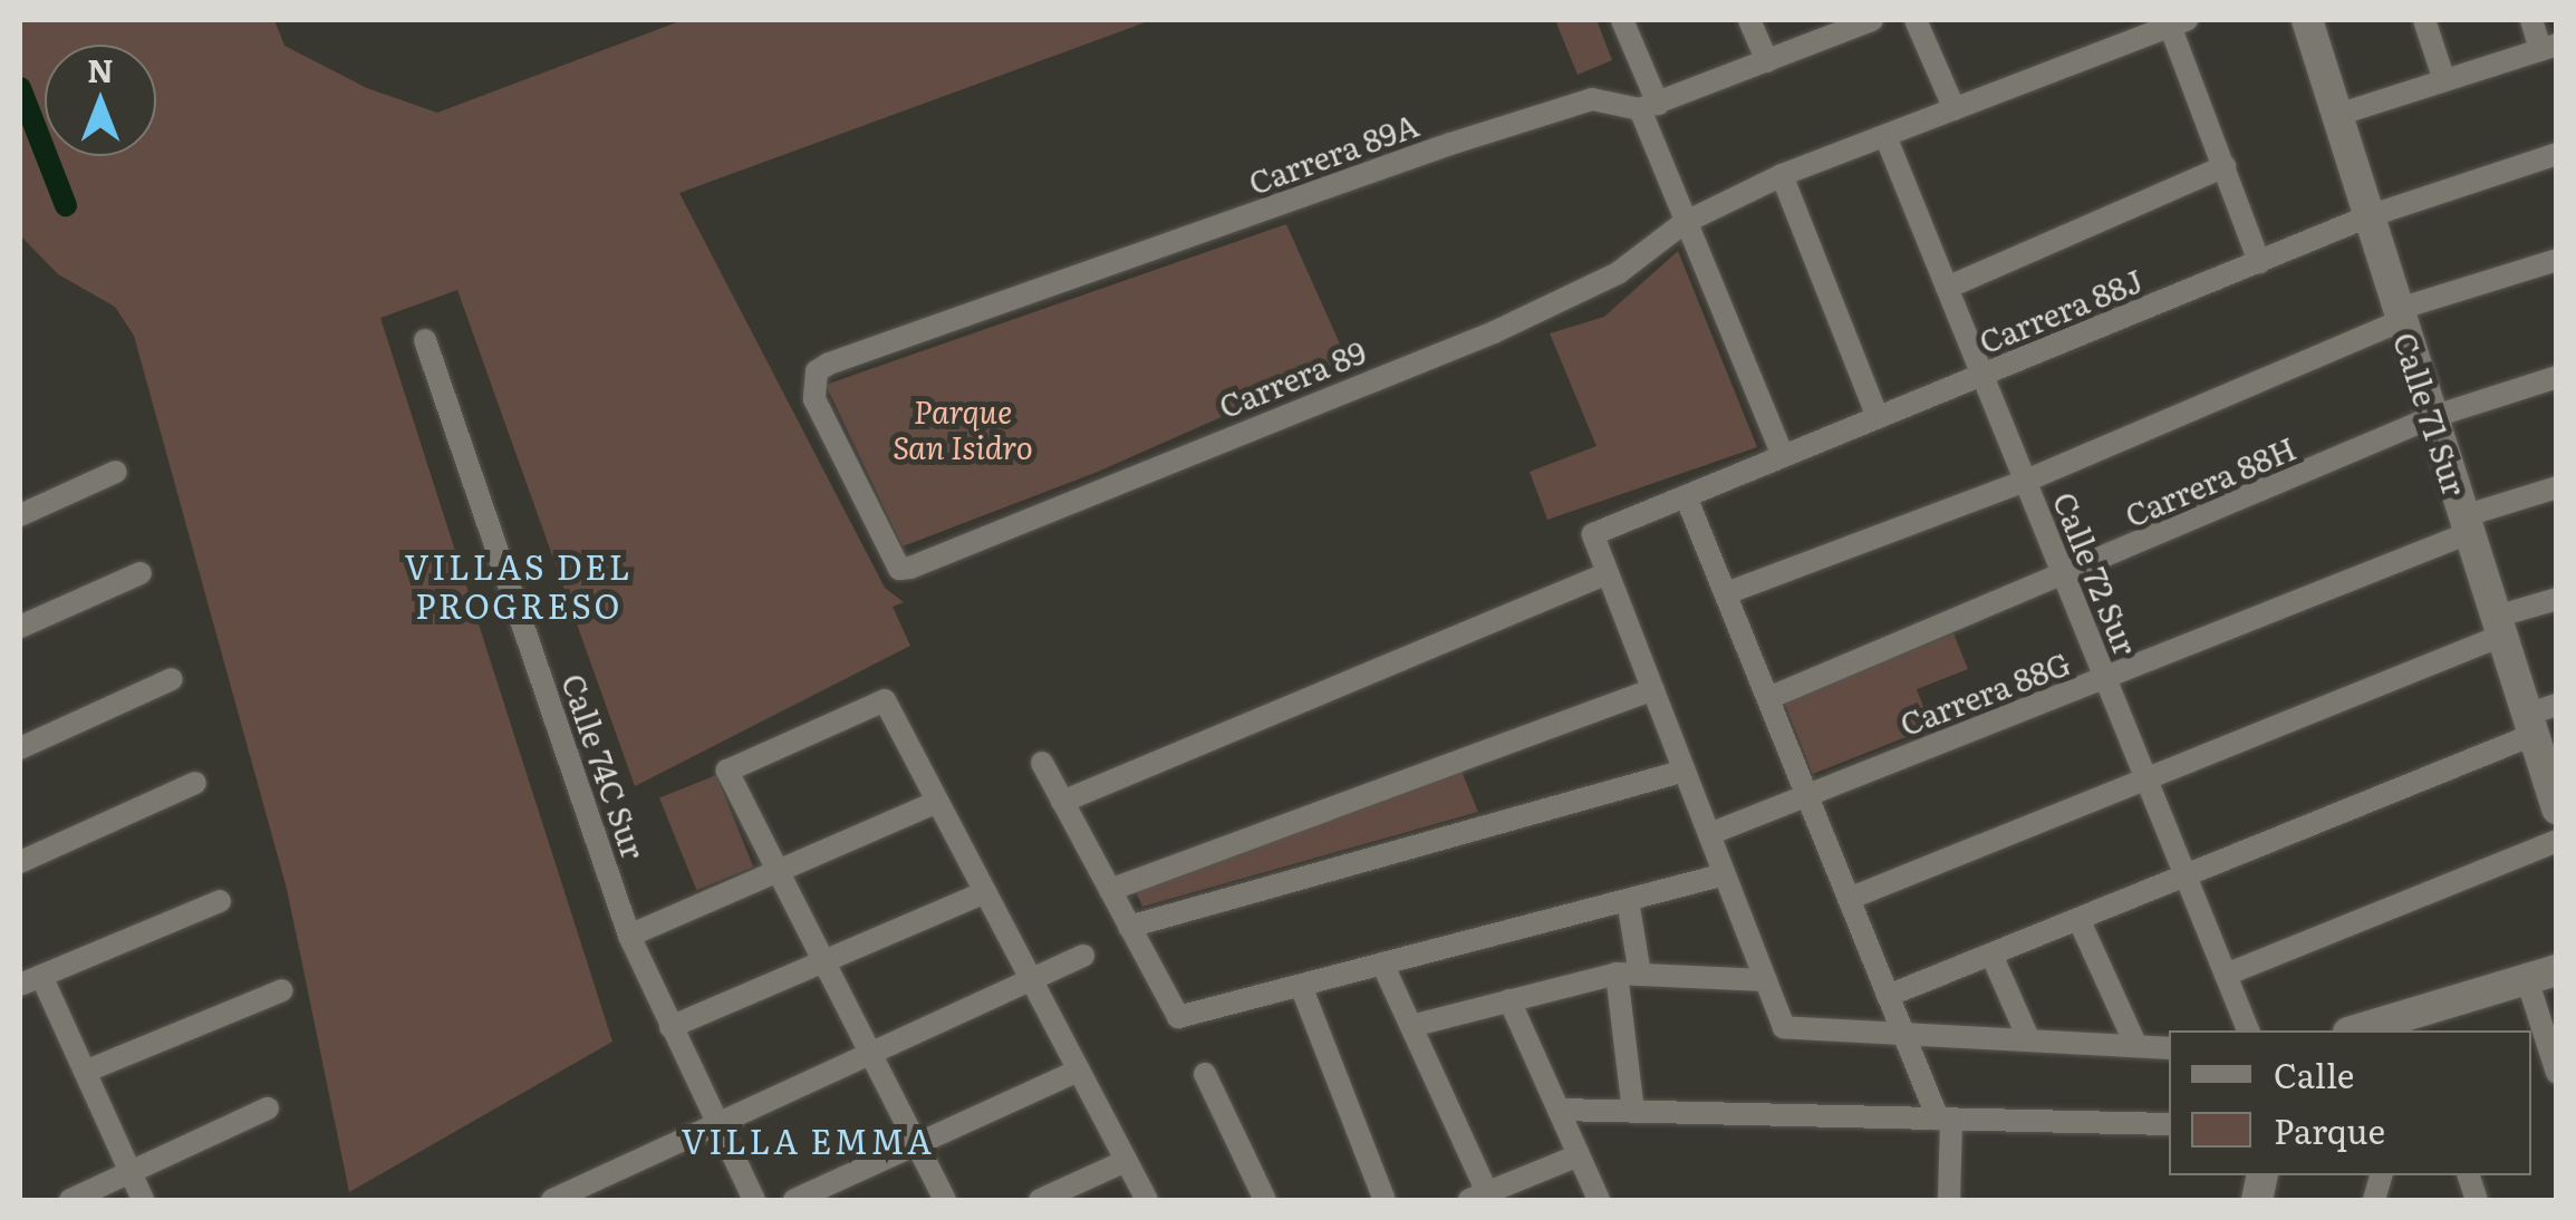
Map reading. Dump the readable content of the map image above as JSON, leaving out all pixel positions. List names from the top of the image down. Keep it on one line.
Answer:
{"streets":{"street":["Carrera 89A","Carrera 88J","Carrera 89","Calle 71 Sur","Carrera 88H","Calle 72 Sur","Carrera 88G","Calle 74C Sur"]},"crossings":[["Carrera 89A","Carrera 89"],["Carrera 88J","Calle 71 Sur"],["Carrera 88J","Calle 72 Sur"],["Carrera 89","Calle 72 Sur"],["Calle 71 Sur","Carrera 88H"],["Calle 71 Sur","Carrera 88G"],["Carrera 88H","Calle 72 Sur"],["Calle 72 Sur","Carrera 88G"]],"districts":["VILLAS DEL PROGRESO","VILLA EMMA"],"parks":["Parque San Isidro"],"legend":["Calle","Parque"],"north":"top"}
